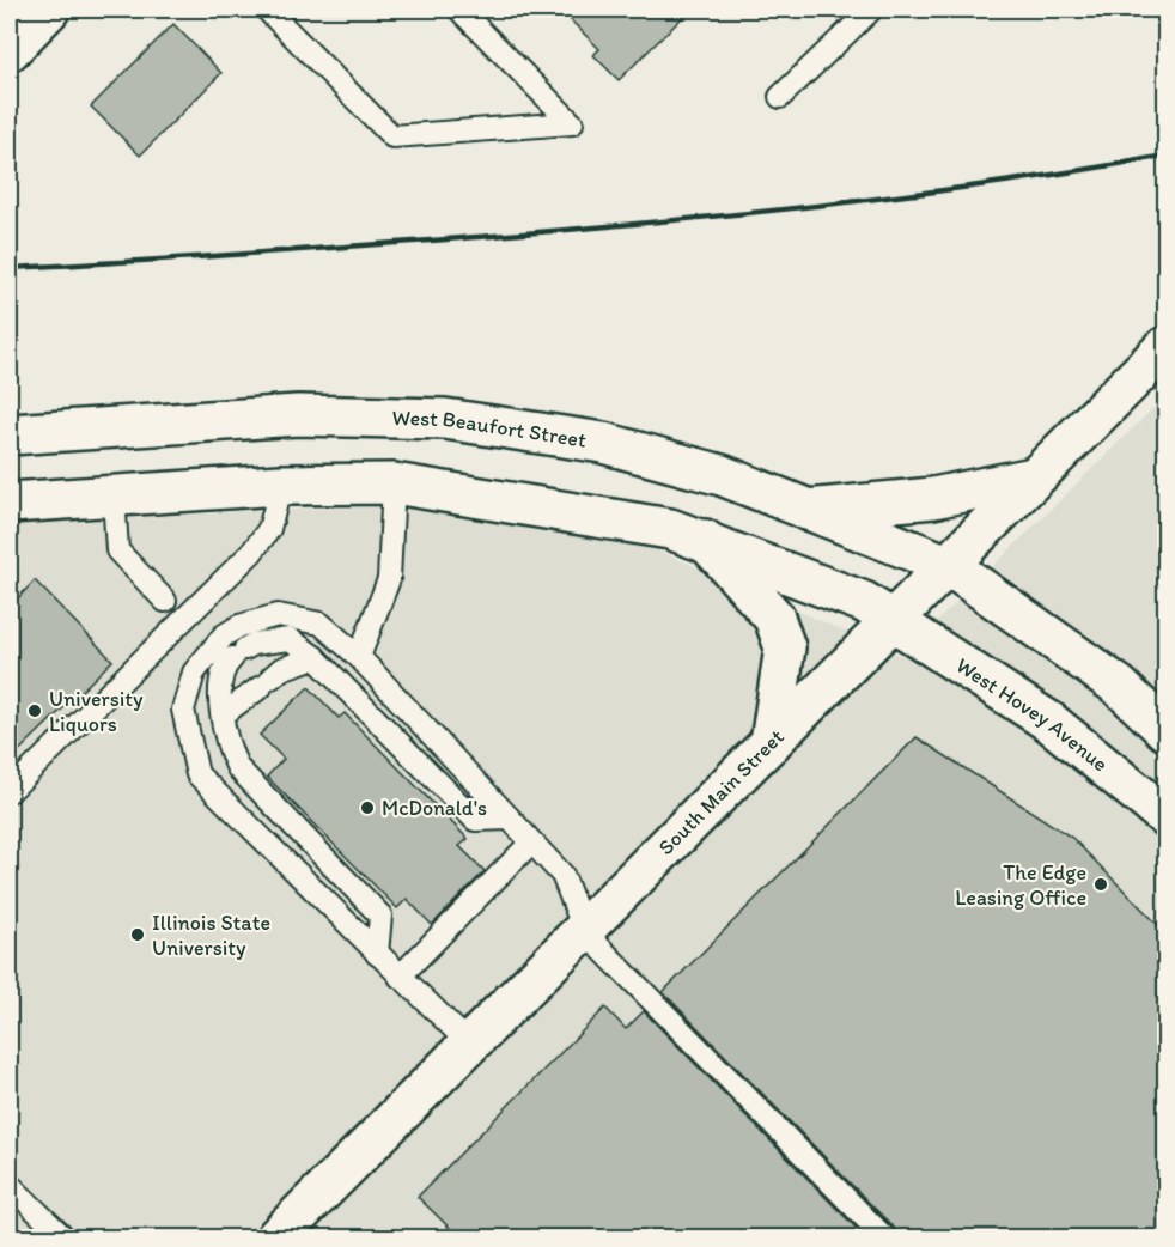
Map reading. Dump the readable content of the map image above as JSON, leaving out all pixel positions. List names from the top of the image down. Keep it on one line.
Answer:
{"streets":{"main road":["West Beaufort Street","West Hovey Avenue","South Main Street"]},"crossings":[["West Beaufort Street","South Main Street"],["West Hovey Avenue","South Main Street"]],"places":["University Liquors","McDonald's","The Edge Leasing Office","Illinois State University"]}
